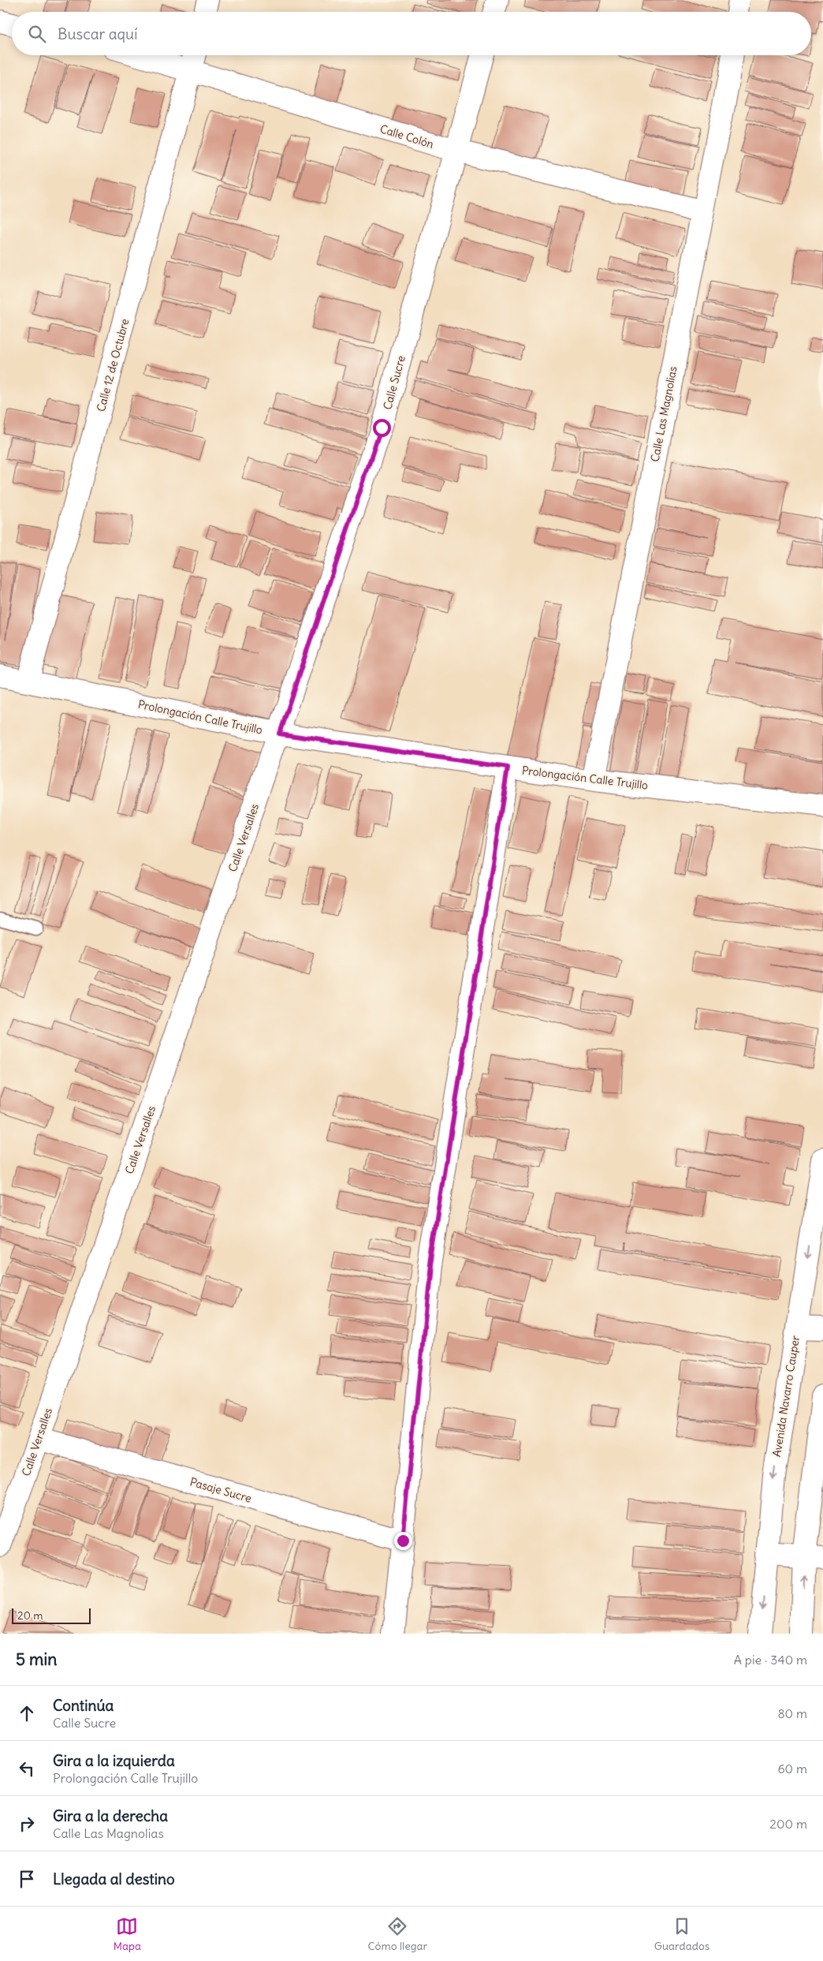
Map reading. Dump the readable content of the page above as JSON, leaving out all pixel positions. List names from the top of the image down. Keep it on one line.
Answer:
{"streets":{"street":["Calle Colón","Calle 12 de Octubre","Calle Sucre","Calle Las Magnolias","Prolongación Calle Trujillo","Calle Versalles","Avenida Navarro Cauper","Pasaje Sucre"]},"crossings":[["Calle Colón","Calle 12 de Octubre"],["Calle Colón","Calle Sucre"],["Calle Colón","Calle Las Magnolias"],["Calle 12 de Octubre","Prolongación Calle Trujillo"],["Calle Sucre","Prolongación Calle Trujillo"],["Calle Sucre","Calle Versalles"],["Calle Las Magnolias","Prolongación Calle Trujillo"],["Prolongación Calle Trujillo","Calle Versalles"],["Calle Versalles","Pasaje Sucre"]],"scale_bar":"20 m","page":{"search":"Buscar aquí","scale":"20 m","heading":["5 min","A pie · 340 m"],"list":[["Continúa","Calle Sucre","80 m"],["Gira a la izquierda","Prolongación Calle Trujillo","60 m"],["Gira a la derecha","Calle Las Magnolias","200 m"],"Llegada al destino"],"nav":["Mapa","Cómo llegar","Guardados"]}}
